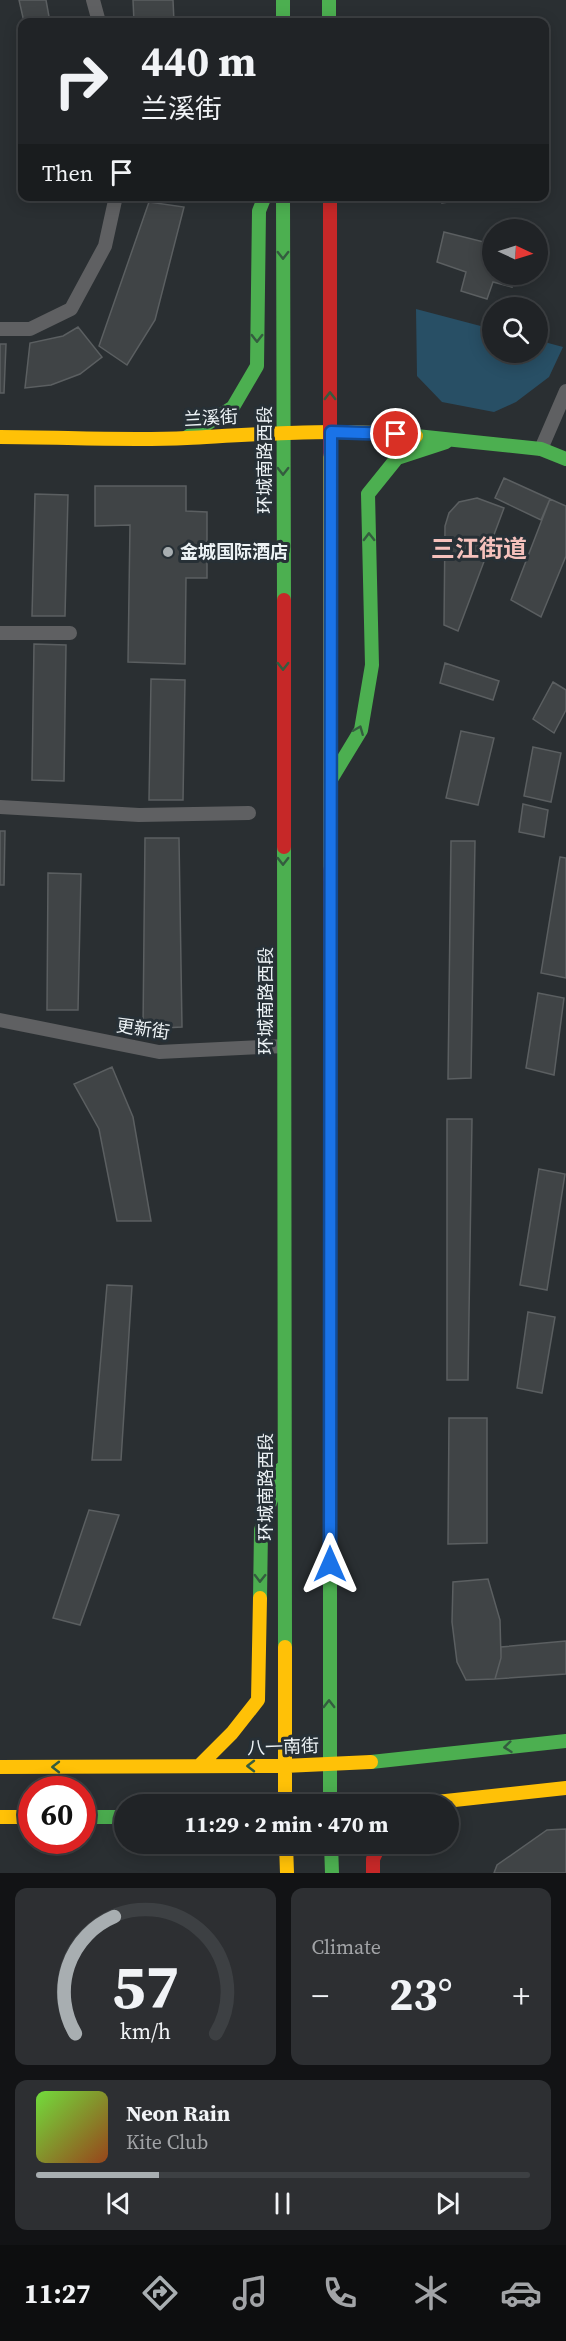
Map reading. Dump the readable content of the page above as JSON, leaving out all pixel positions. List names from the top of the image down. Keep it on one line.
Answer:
{"streets":{"main road":["兰溪街","环城南路西段","八一南街"],"street":["更新街"]},"crossings":[["兰溪街","环城南路西段"],["环城南路西段","更新街"],["环城南路西段","八一南街"]],"one_way":["八一南街"],"districts":["三江街道"],"places":["金城国际酒店"],"north":"right","page":{"turn":["440 m","兰溪街"],"then":"Then","limit":"60","trip":"11:29 · 2 min · 470 m","tile":"Climate","heat":["−","23°","+"],"song":["Neon Rain","Kite Club"],"tabs":"11:27","gauge":["57","km/h"]}}
